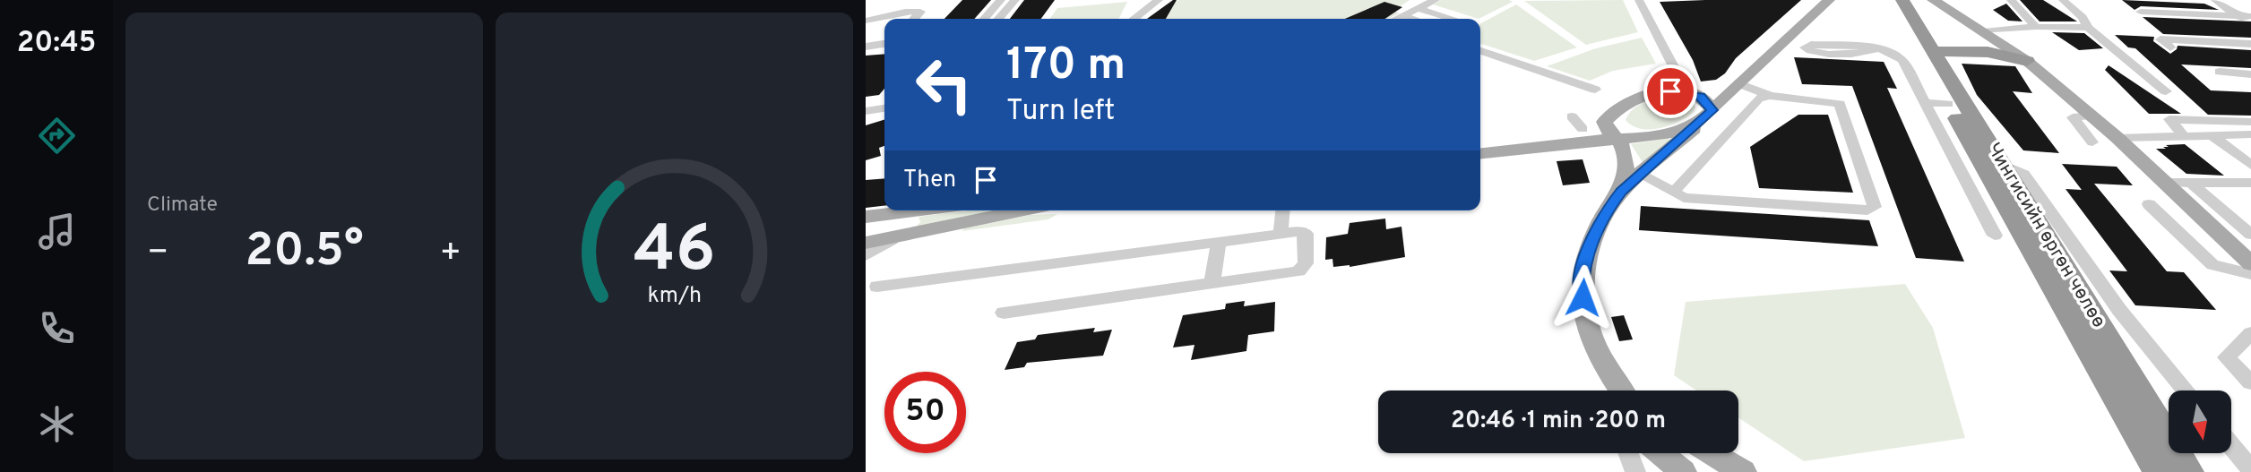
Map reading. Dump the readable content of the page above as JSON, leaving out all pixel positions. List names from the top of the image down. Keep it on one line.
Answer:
{"streets":{"highway":["Чингисийн өргөн чөлөө"]},"north":"bottom","page":{"tabs":"20:45","tile":"Climate","turn":["170 m","Turn left"],"then":"Then","heat":["−","20.5°","+"],"limit":"50","trip":"20:46 · 1 min · 200 m","gauge":["46","km/h"]}}
